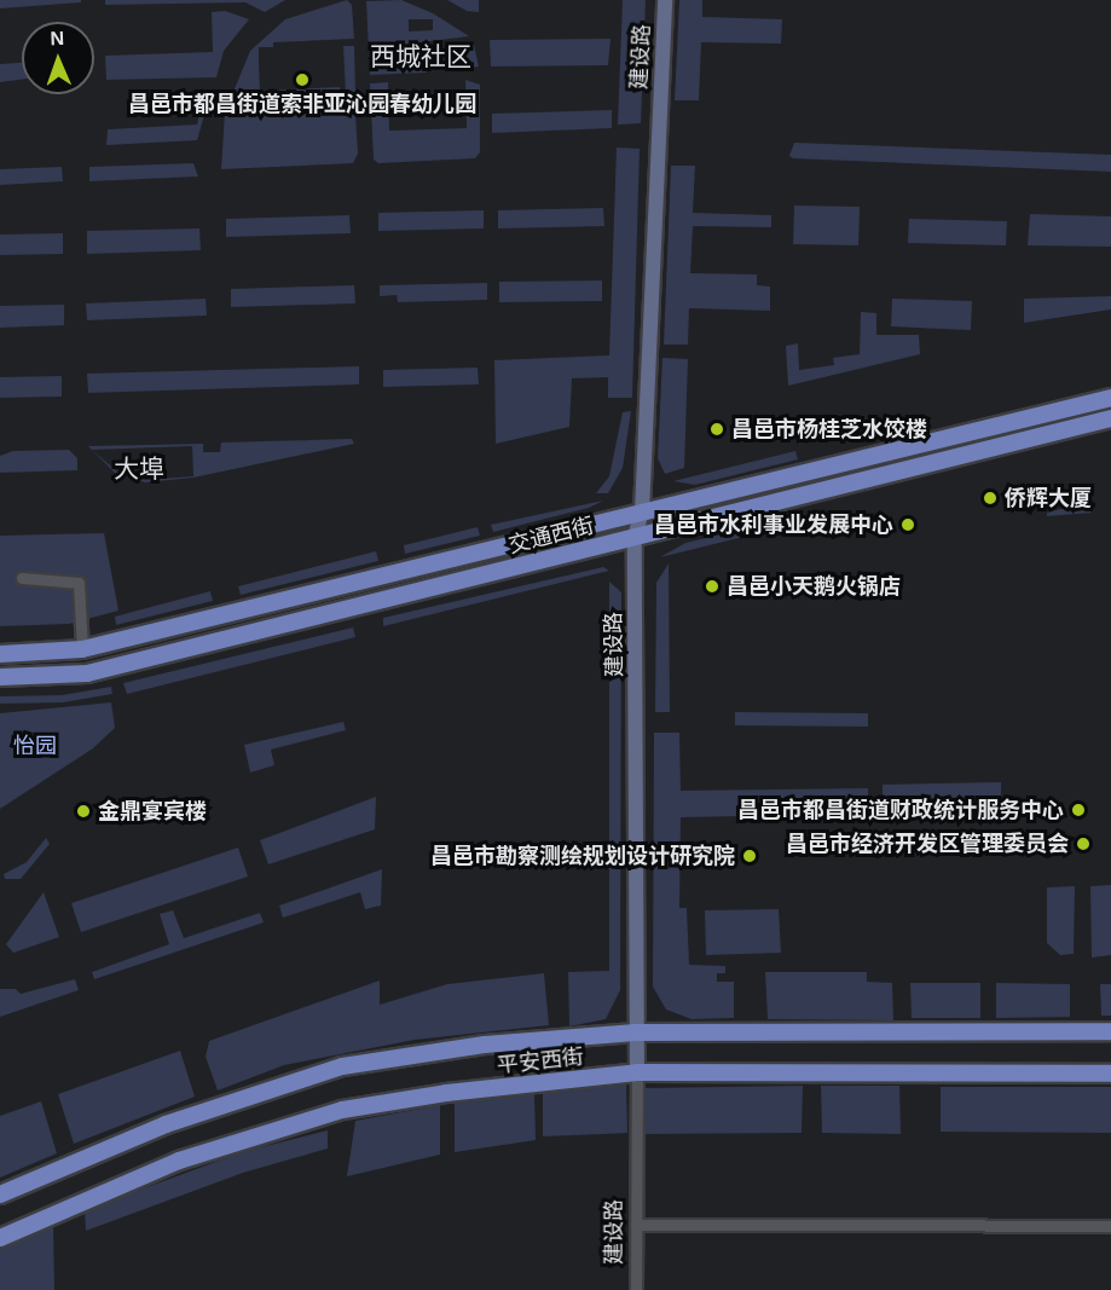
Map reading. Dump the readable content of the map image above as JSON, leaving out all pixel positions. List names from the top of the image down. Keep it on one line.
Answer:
{"streets":{"main road":["交通西街","平安西街"],"street":["建设路"]},"crossings":[["建设路","交通西街"],["建设路","平安西街"]],"districts":["西城社区","大埠"],"parks":["怡园"],"places":["昌邑市都昌街道索非亚沁园春幼儿园","昌邑市杨桂芝水饺楼","侨辉大厦","昌邑市水利事业发展中心","昌邑小天鹅火锅店","昌邑市都昌街道财政统计服务中心","金鼎宴宾楼","昌邑市经济开发区管理委员会","昌邑市勘察测绘规划设计研究院"],"north":"top"}
